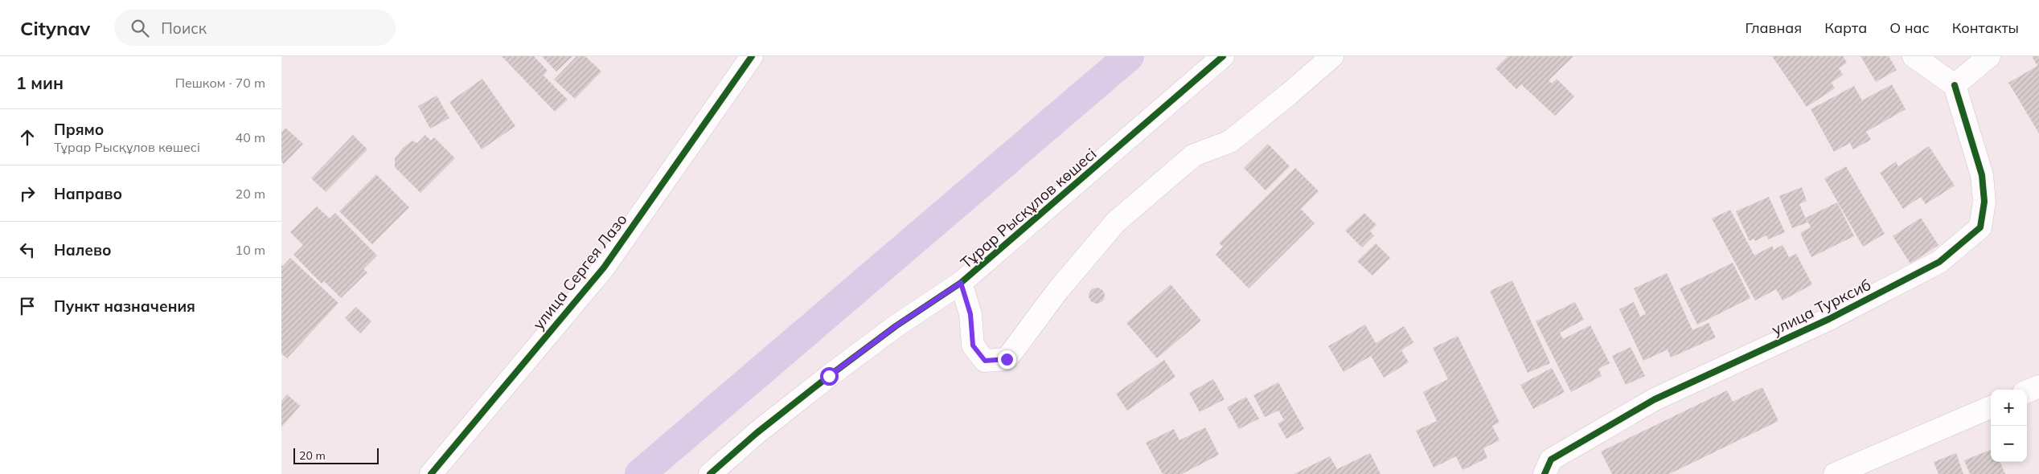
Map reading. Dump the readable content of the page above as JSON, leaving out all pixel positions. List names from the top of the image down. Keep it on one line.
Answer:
{"streets":{"street":["Тұрар Рысқұлов көшесі","улица Сергея Лазо","улица Турксиб"]},"scale_bar":"20 m","page":{"header":"Citynav","search":"Поиск","nav":["Главная","Карта","О нас","Контакты"],"heading":["1 мин","Пешком · 70 m"],"list":[["Прямо","Тұрар Рысқұлов көшесі","40 m"],["Направо","20 m"],["Налево","10 m"],"Пункт назначения"],"map_buttons":["+","−"],"scale":"20 m"}}
